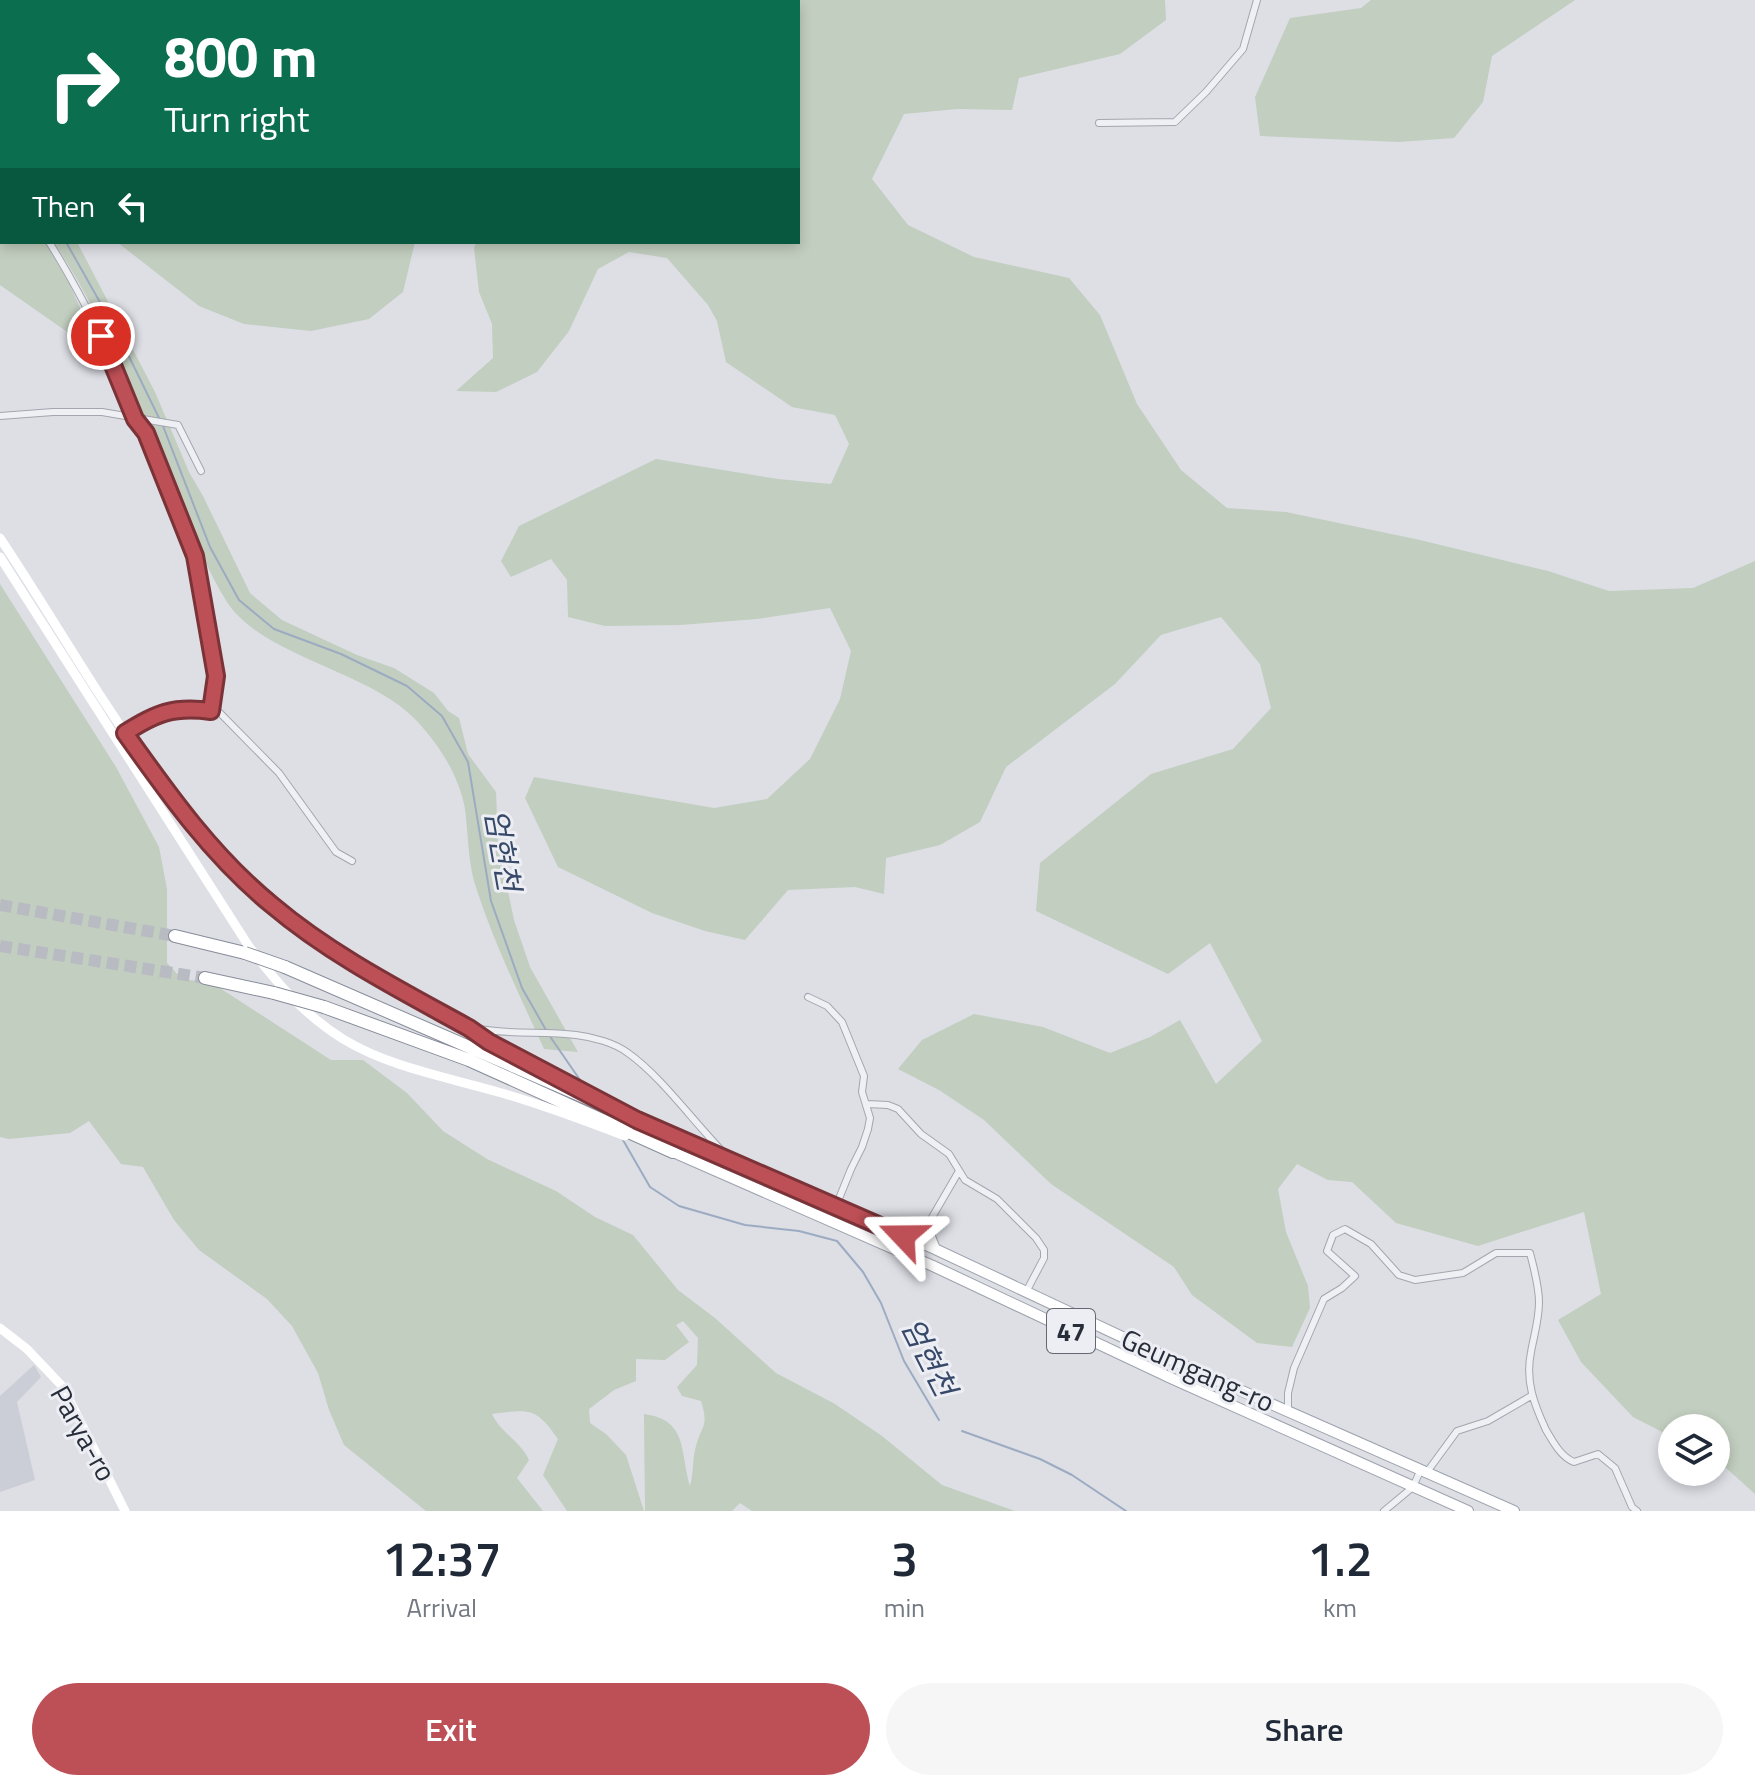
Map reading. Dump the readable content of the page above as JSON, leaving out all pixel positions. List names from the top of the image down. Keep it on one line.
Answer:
{"streets":{"highway":["47"],"main road":["Geumgang-ro","Parya-ro"]},"crossings":[["47","Geumgang-ro"]],"water":["엄현천"],"page":{"turn":["800 m","Turn right"],"then":"Then","eta":["12:37","Arrival","3","min","1.2","km"],"buttons":["Exit","Share"]}}
